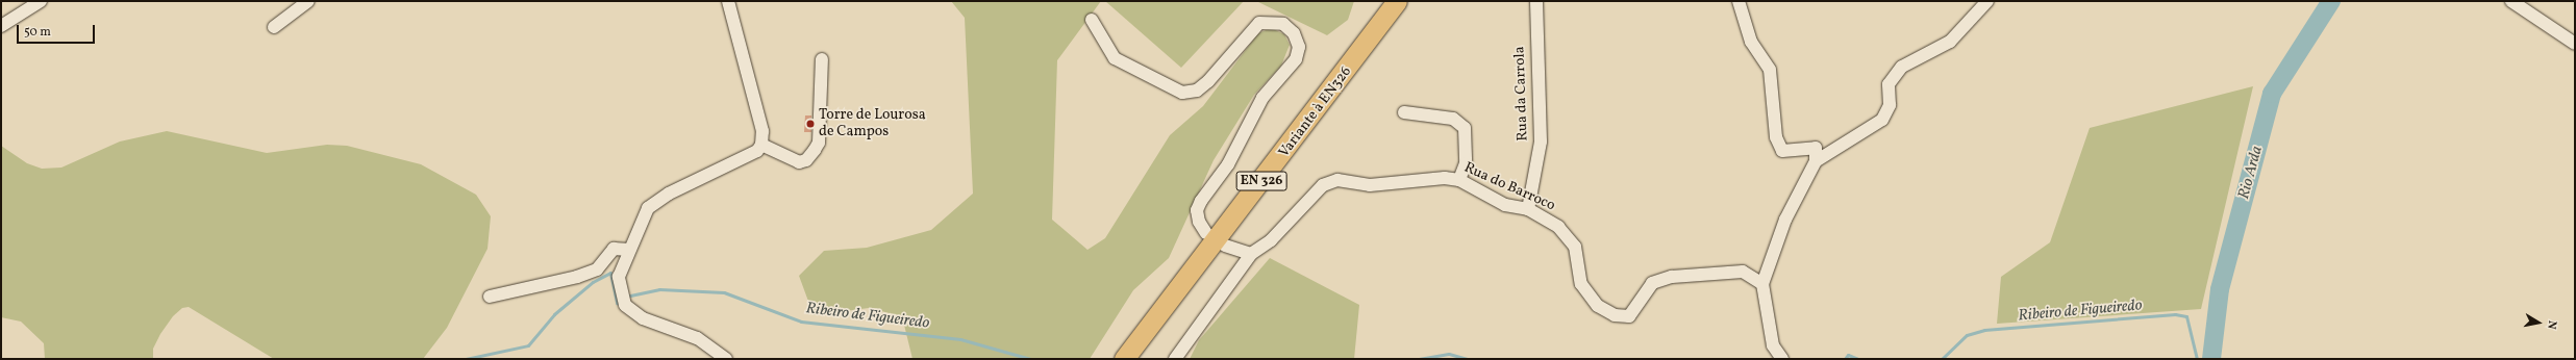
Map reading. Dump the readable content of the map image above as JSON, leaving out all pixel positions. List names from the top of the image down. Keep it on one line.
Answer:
{"streets":{"main road":["Variante à EN326","EN 326"],"street":["Rua da Carrola","Rua do Barroco"]},"crossings":[["Rua da Carrola","Rua do Barroco"]],"water":["Rio Arda","Ribeiro de Figueiredo"],"places":["Torre de Lourosa de Campos"],"scale_bar":"50 m","north":"right"}
